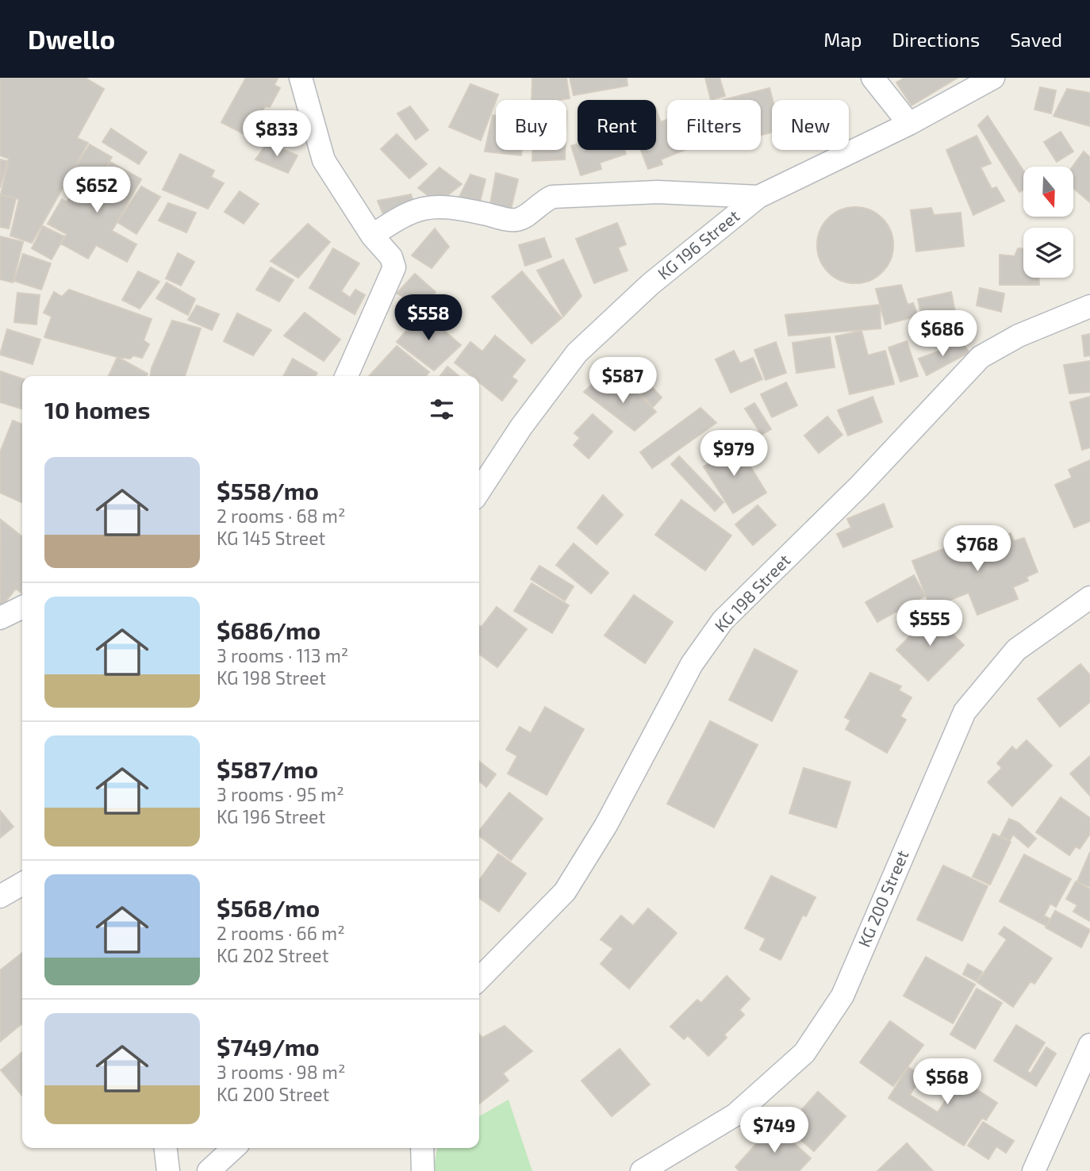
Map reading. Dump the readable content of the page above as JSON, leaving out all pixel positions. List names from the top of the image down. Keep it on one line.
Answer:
{"streets":{"street":["KG 196 Street","KG 198 Street","KG 200 Street"]},"north":"bottom","page":{"header":"Dwello","nav":["Map","Directions","Saved"],"chip":["Buy","Rent","Filters","New"],"price":["$833","$652","$558","$686","$587","$979","$768","$555","$568","$749"],"heading":"10 homes","list":[{"name":"$558/mo","note":"2 rooms · 68 m² · KG 145 Street"},{"name":"$686/mo","note":"3 rooms · 113 m² · KG 198 Street"},{"name":"$587/mo","note":"3 rooms · 95 m² · KG 196 Street"},{"name":"$568/mo","note":"2 rooms · 66 m² · KG 202 Street"},{"name":"$749/mo","note":"3 rooms · 98 m² · KG 200 Street"}]}}
